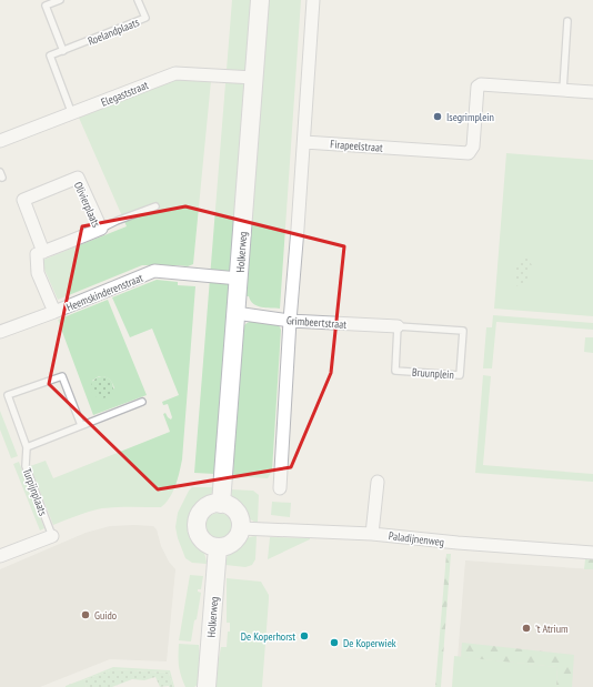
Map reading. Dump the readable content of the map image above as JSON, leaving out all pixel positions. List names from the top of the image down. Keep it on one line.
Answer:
{"streets":{"street":["Elegaststraat","Firapeelstraat","Olivierplaats","Holkerweg","Heemskinderenstraat","Grimbeertstraat","Paladijnenweg"],"lane":["Roelandplaats","Bruunplein","Turpijnplaats"]},"crossings":[["Elegaststraat","Holkerweg"],["Holkerweg","Heemskinderenstraat"],["Holkerweg","Grimbeertstraat"],["Holkerweg","Paladijnenweg"],["Grimbeertstraat","Bruunplein"]],"places":["Isegrimplein","Guido","'t Atrium","De Koperhorst","De Koperwiek"]}
